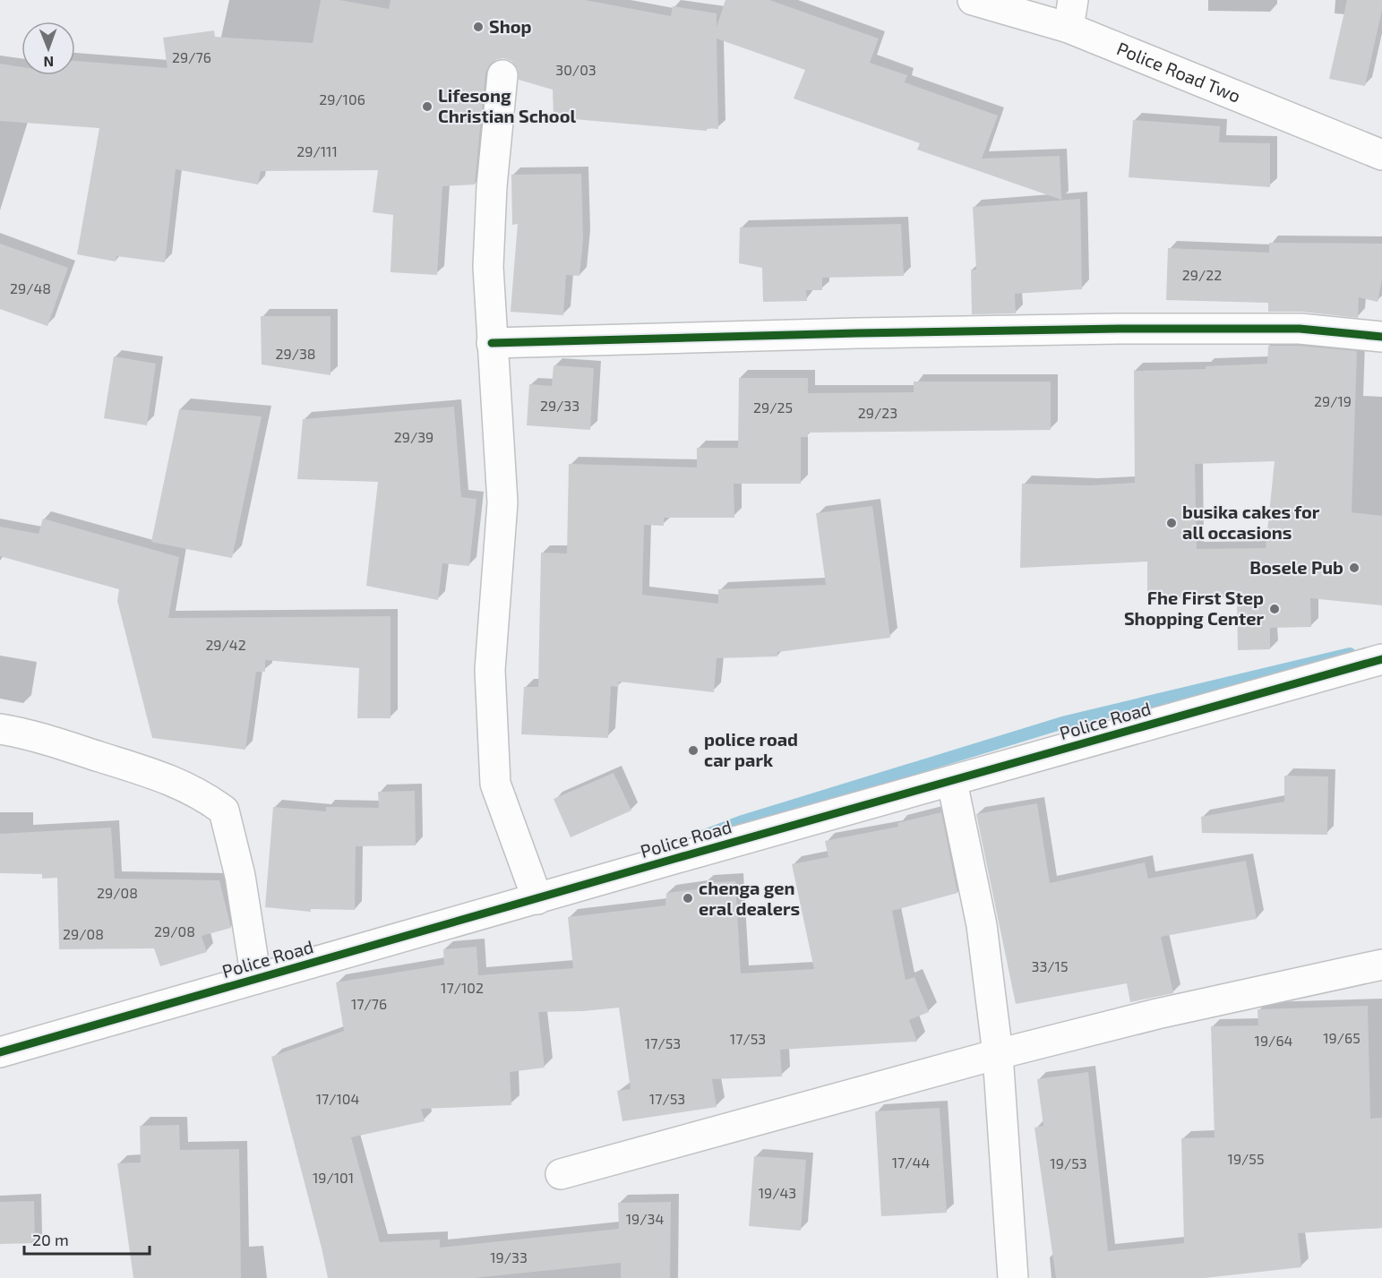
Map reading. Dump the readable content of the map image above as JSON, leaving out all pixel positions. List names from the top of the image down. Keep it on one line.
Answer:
{"streets":{"street":["Police Road Two","Police Road"]},"places":["Shop","Lifesong Christian School","busika cakes for all occasions","Bosele Pub","Fhe First Step Shopping Center","police road car park","chenga gen eral dealers"],"house_numbers":["29/76","30/03","29/106","29/111","29/22","29/48","29/38","29/19","29/33","29/25","29/23","29/39","29/42","29/08","29/08","29/08","33/15","17/102","17/76","19/65","17/53","19/64","17/53","17/104","17/53","19/55","17/44","19/53","19/101","19/43","19/34","19/33"],"scale_bar":"20 m","north":"bottom"}
